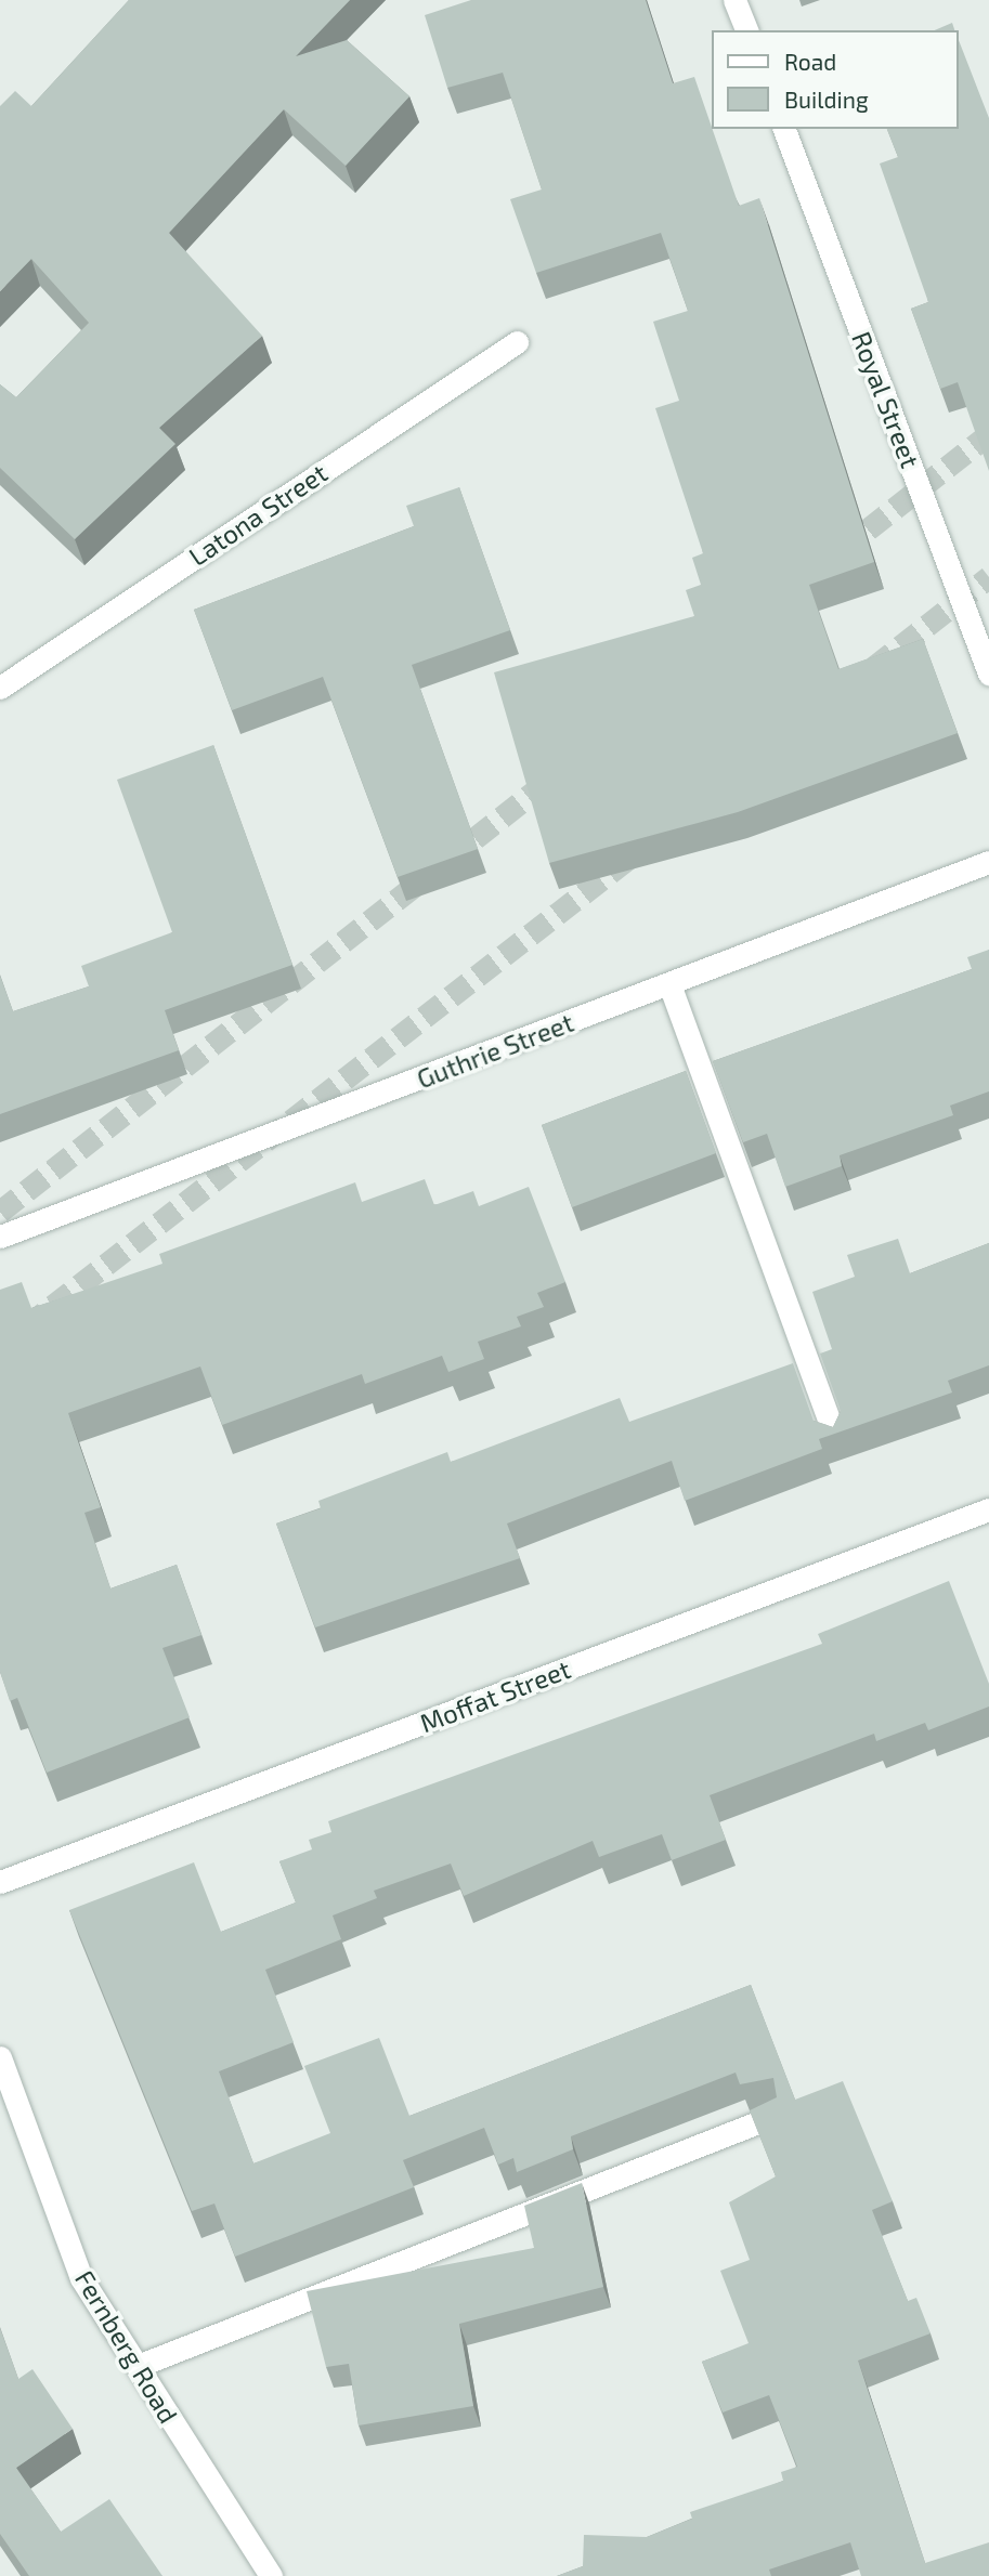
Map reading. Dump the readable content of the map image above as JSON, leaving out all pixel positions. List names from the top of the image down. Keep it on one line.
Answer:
{"streets":{"street":["Royal Street","Latona Street","Guthrie Street","Moffat Street","Fernberg Road"]},"legend":["Road","Building"]}
